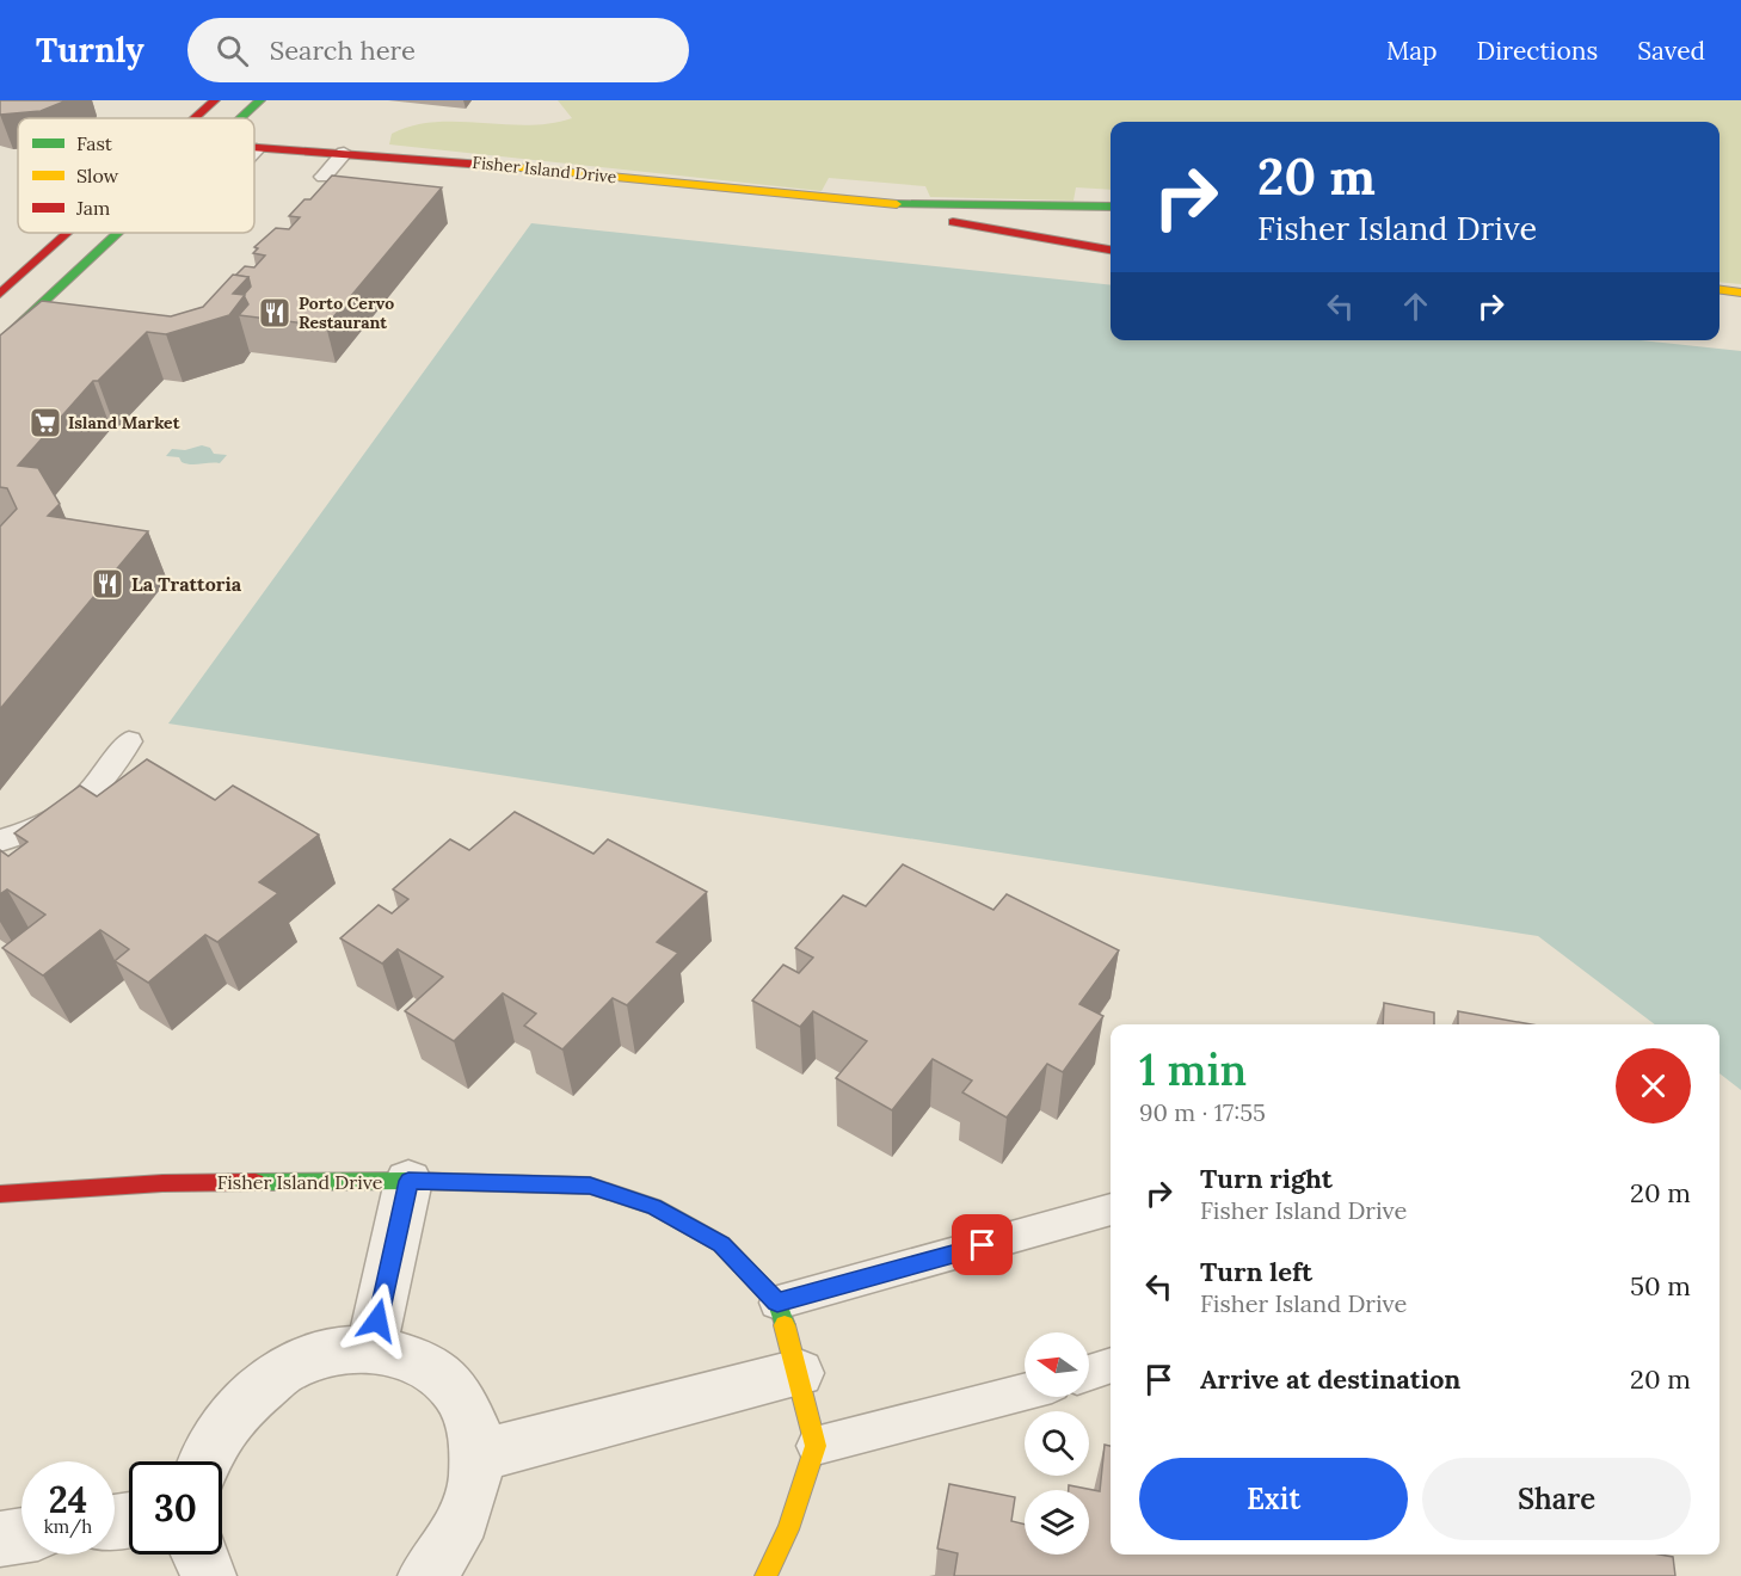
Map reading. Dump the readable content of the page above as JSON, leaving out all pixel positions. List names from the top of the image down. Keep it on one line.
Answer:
{"streets":{"street":["Fisher Island Drive"]},"places":{"restaurant":["Porto Cervo Restaurant","La Trattoria"],"supermarket":["Island Market"]},"legend":["Fast","Slow","Jam"],"north":"left","page":{"header":"Turnly","search":"Search here","nav":["Map","Directions","Saved"],"turn":["20 m","Fisher Island Drive"],"heading":["1 min","90 m · 17:55"],"list":[{"name":"Turn right","note":"Fisher Island Drive","value":"20 m"},{"name":"Turn left","note":"Fisher Island Drive","value":"50 m"},{"name":"Arrive at destination","value":"20 m"}],"buttons":["Exit","Share"],"speed":"24 km/h","limit":"30"}}
